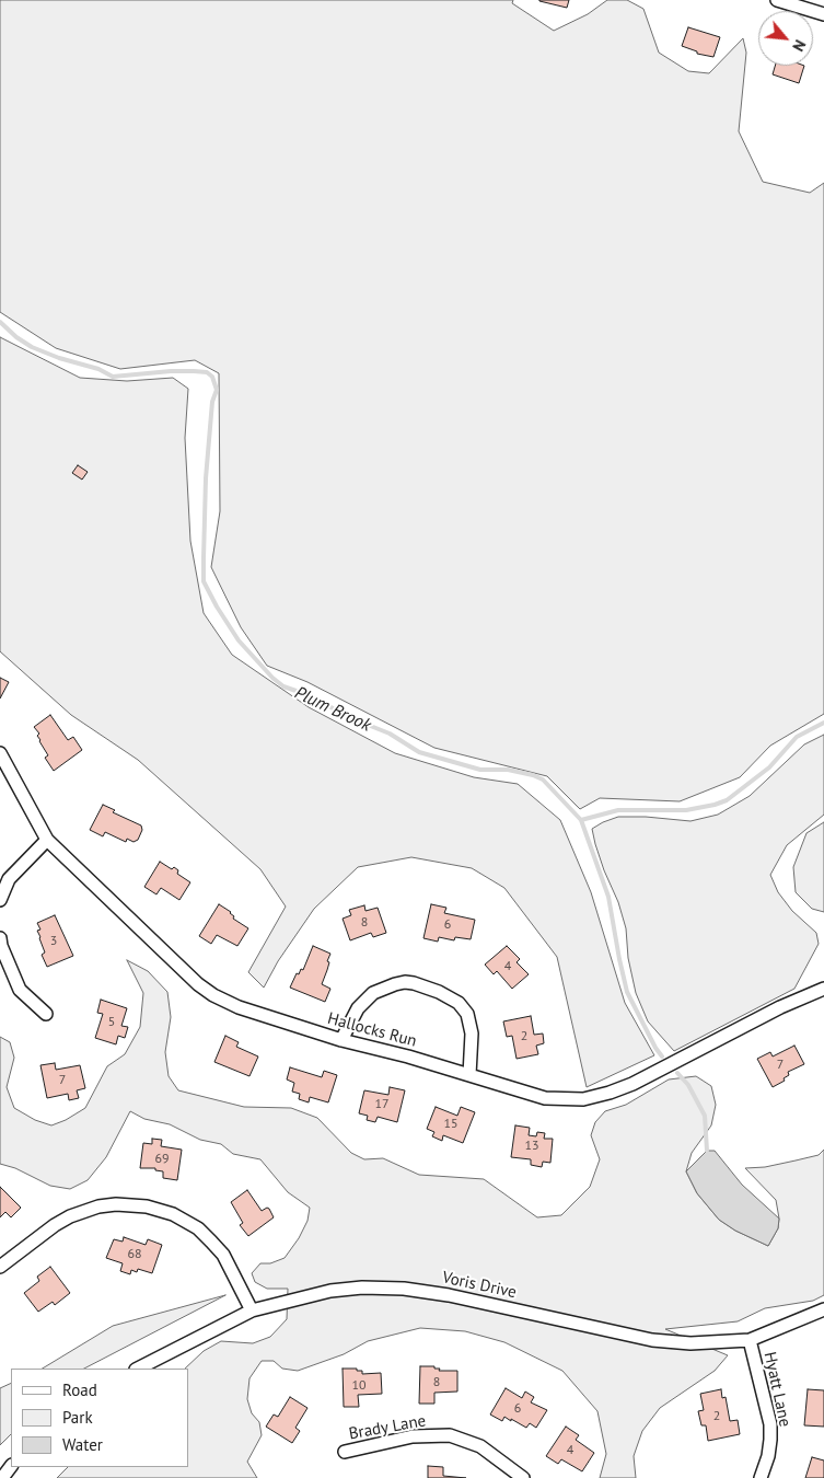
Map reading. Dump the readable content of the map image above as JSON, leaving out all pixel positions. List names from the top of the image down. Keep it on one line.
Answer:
{"streets":{"street":["Hallocks Run","Voris Drive","Hyatt Lane","Brady Lane"]},"crossings":[["Voris Drive","Hyatt Lane"]],"water":["Plum Brook"],"house_numbers":["8","6","3","4","5","2","7","7","17","15","13","69","68","8","10","6","2","4"],"legend":["Road","Park","Water"],"north":"bottom right"}
